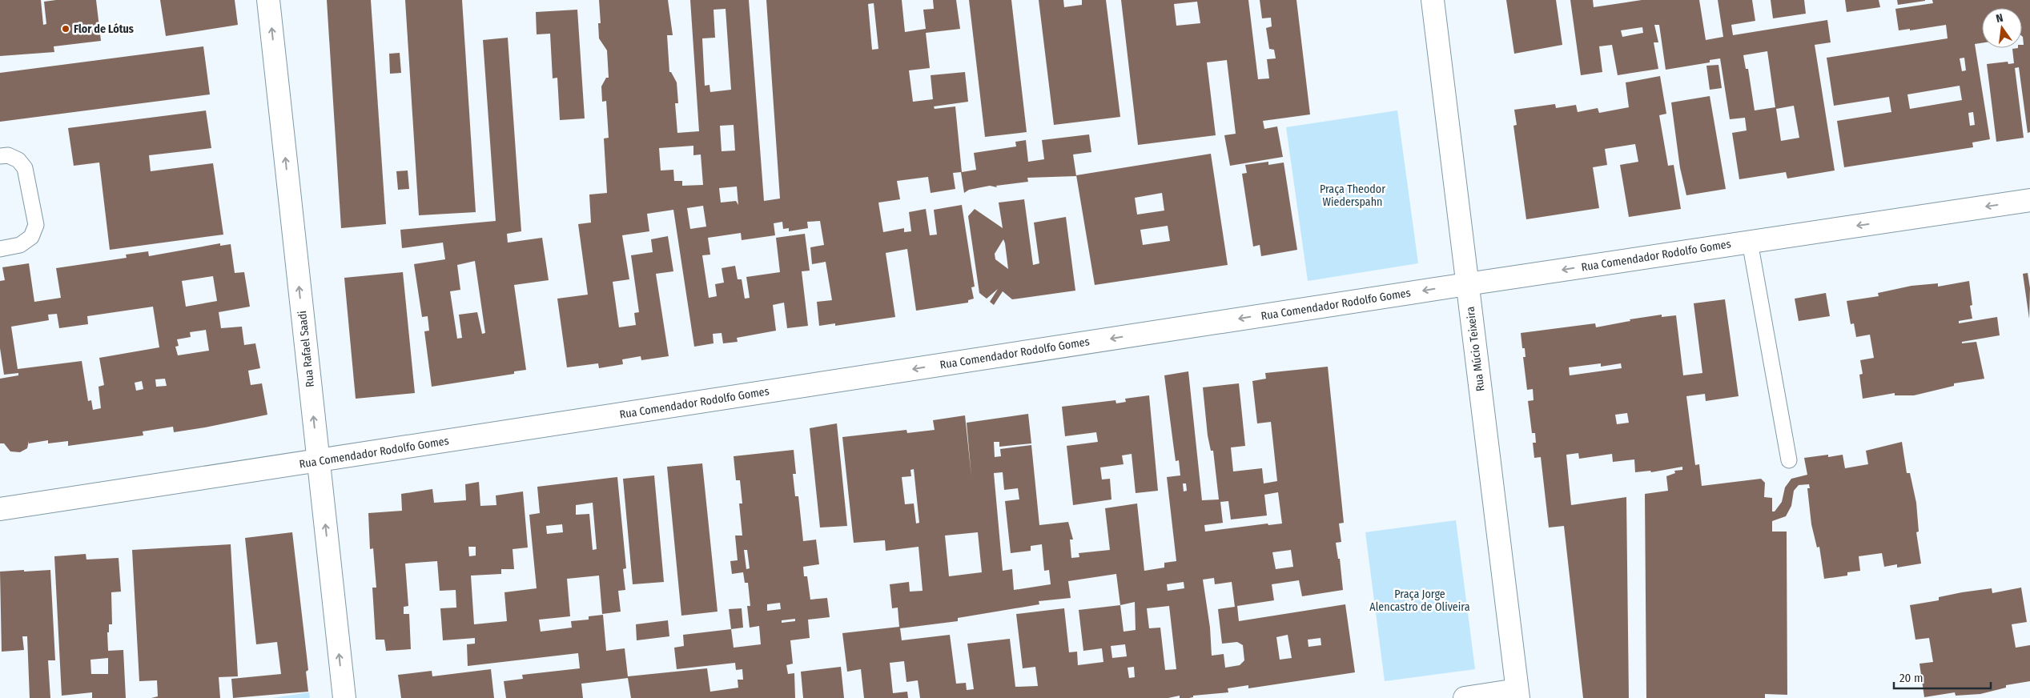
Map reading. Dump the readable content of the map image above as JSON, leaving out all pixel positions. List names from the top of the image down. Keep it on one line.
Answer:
{"streets":{"street":["Rua Comendador Rodolfo Gomes","Rua Rafael Saadi","Rua Múcio Teixeira"]},"crossings":[["Rua Comendador Rodolfo Gomes","Rua Rafael Saadi"],["Rua Comendador Rodolfo Gomes","Rua Múcio Teixeira"]],"one_way":["Rua Comendador Rodolfo Gomes","Rua Rafael Saadi"],"parks":["Praça Theodor Wiederspahn","Praça Jorge Alencastro de Oliveira"],"places":["Flor de Lótus"],"scale_bar":"20 m","north":"top"}
